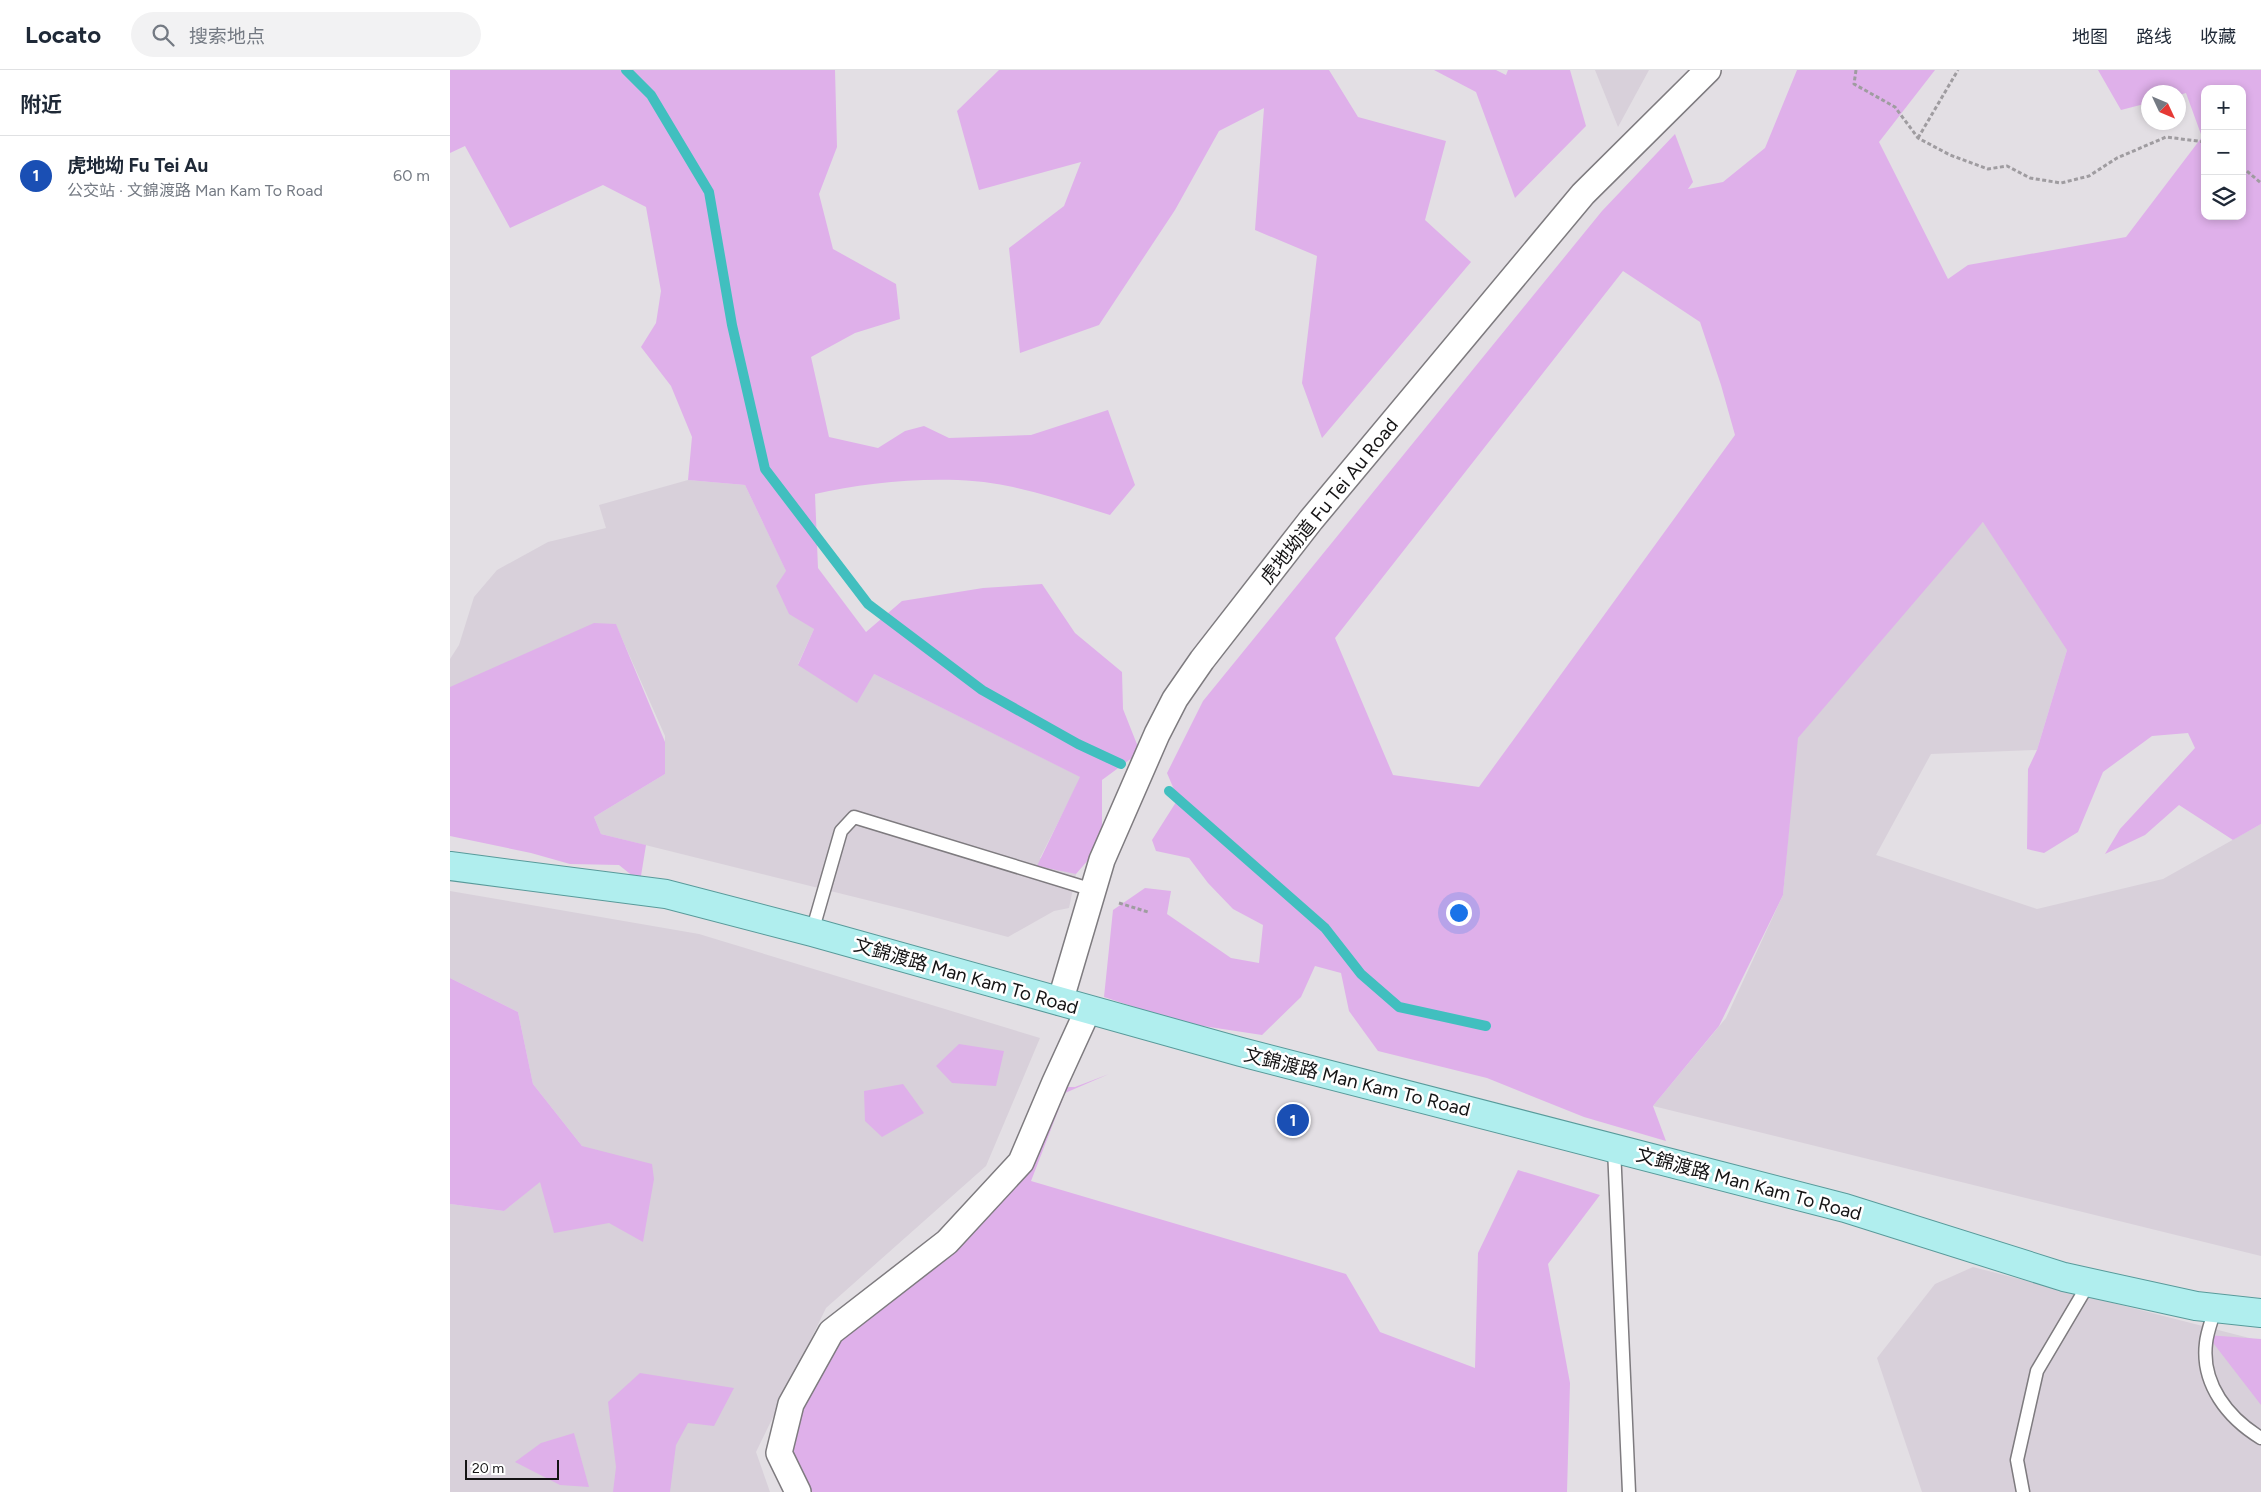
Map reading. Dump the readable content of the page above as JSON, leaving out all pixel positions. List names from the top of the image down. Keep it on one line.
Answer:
{"streets":{"main road":["文錦渡路 Man Kam To Road"],"street":["虎地坳道 Fu Tei Au Road"]},"crossings":[["虎地坳道 Fu Tei Au Road","文錦渡路 Man Kam To Road"]],"scale_bar":"20 m","north":"bottom right","page":{"header":"Locato","search":"搜索地点","nav":["地图","路线","收藏"],"heading":"附近","map_buttons":["+","−"],"list":[{"mark":"1","name":"虎地坳 Fu Tei Au","note":"公交站 · 文錦渡路 Man Kam To Road","value":"60 m"}],"pins":"1","scale":"20 m"}}
